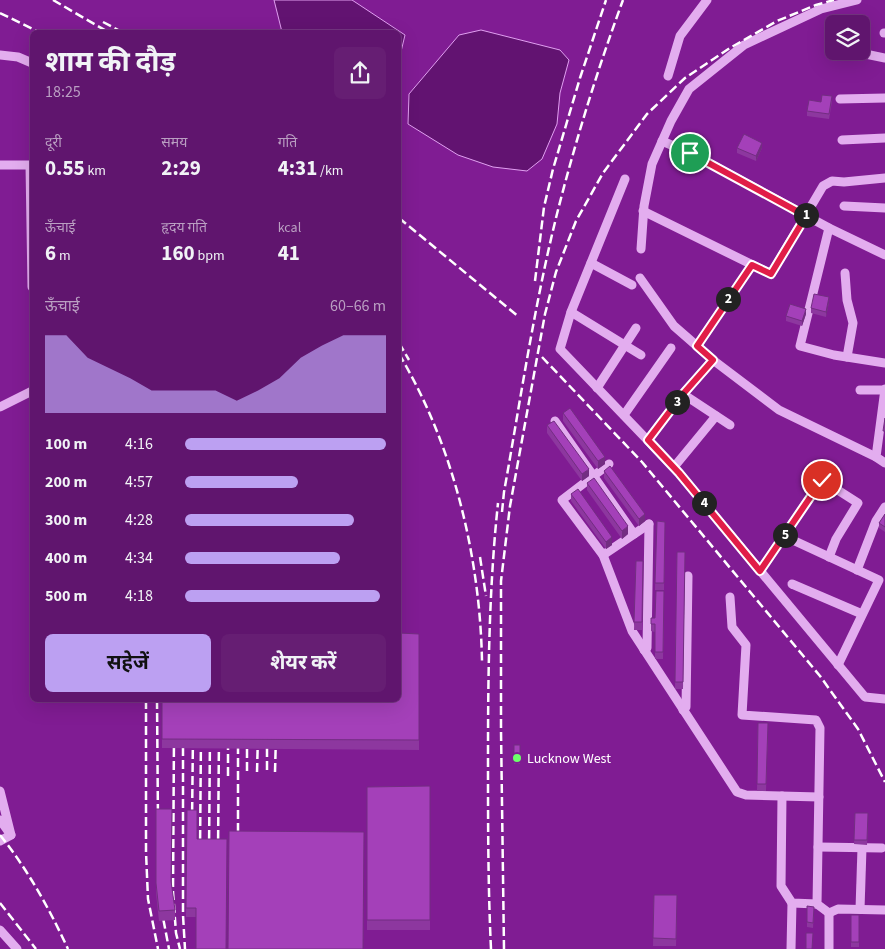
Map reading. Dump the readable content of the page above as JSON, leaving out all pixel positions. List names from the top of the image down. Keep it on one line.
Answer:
{"places":["Lucknow West"],"page":{"heading":["शाम की दौड़","18:25"],"stats":[["दूरी","0.55 km"],["समय","2:29"],["गति","4:31 /km"],["ऊँचाई","6 m"],["हृदय गति","160 bpm"],["kcal","41"]],"pins":["1","2","3","4","5"],"chart":["ऊँचाई","60–66 m"],"list":[{"name":"100 m","note":"4:16"},{"name":"200 m","note":"4:57"},{"name":"300 m","note":"4:28"},{"name":"400 m","note":"4:34"},{"name":"500 m","note":"4:18"}],"buttons":["सहेजें","शेयर करें"]}}
